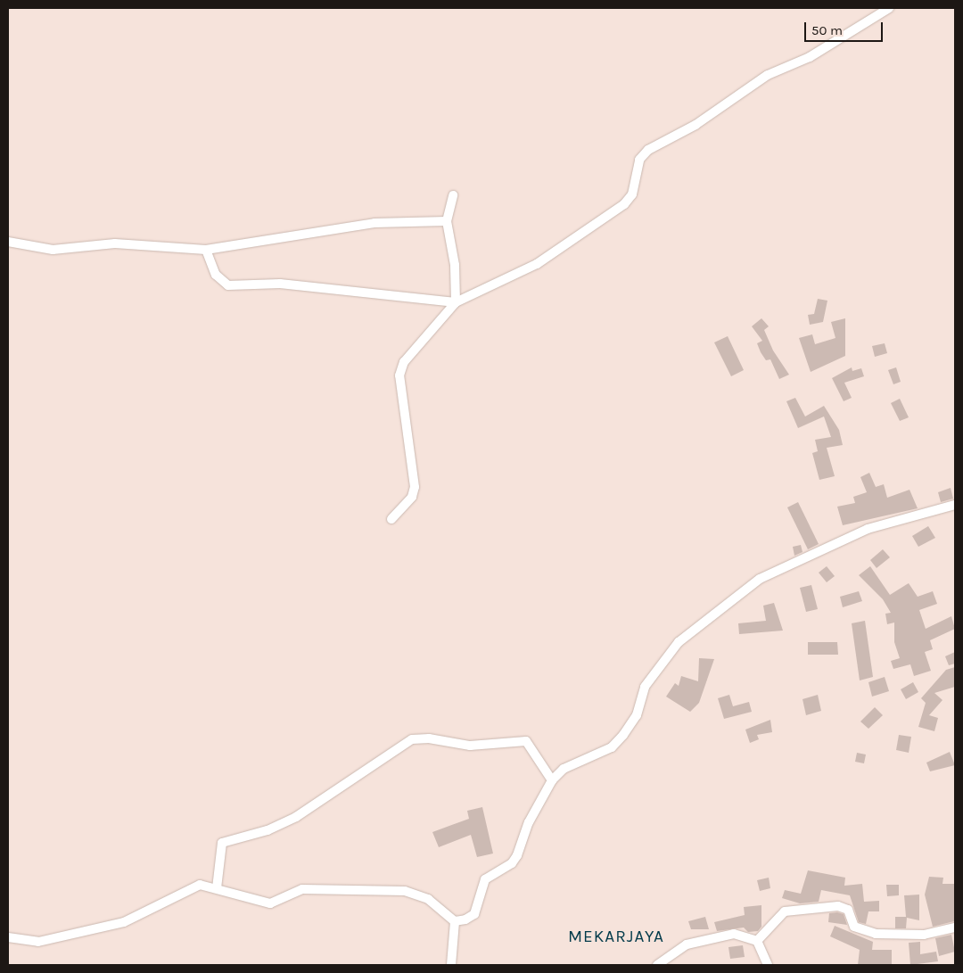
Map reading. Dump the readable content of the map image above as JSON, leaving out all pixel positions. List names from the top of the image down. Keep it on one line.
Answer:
{"districts":["MEKARJAYA"],"scale_bar":"50 m"}
